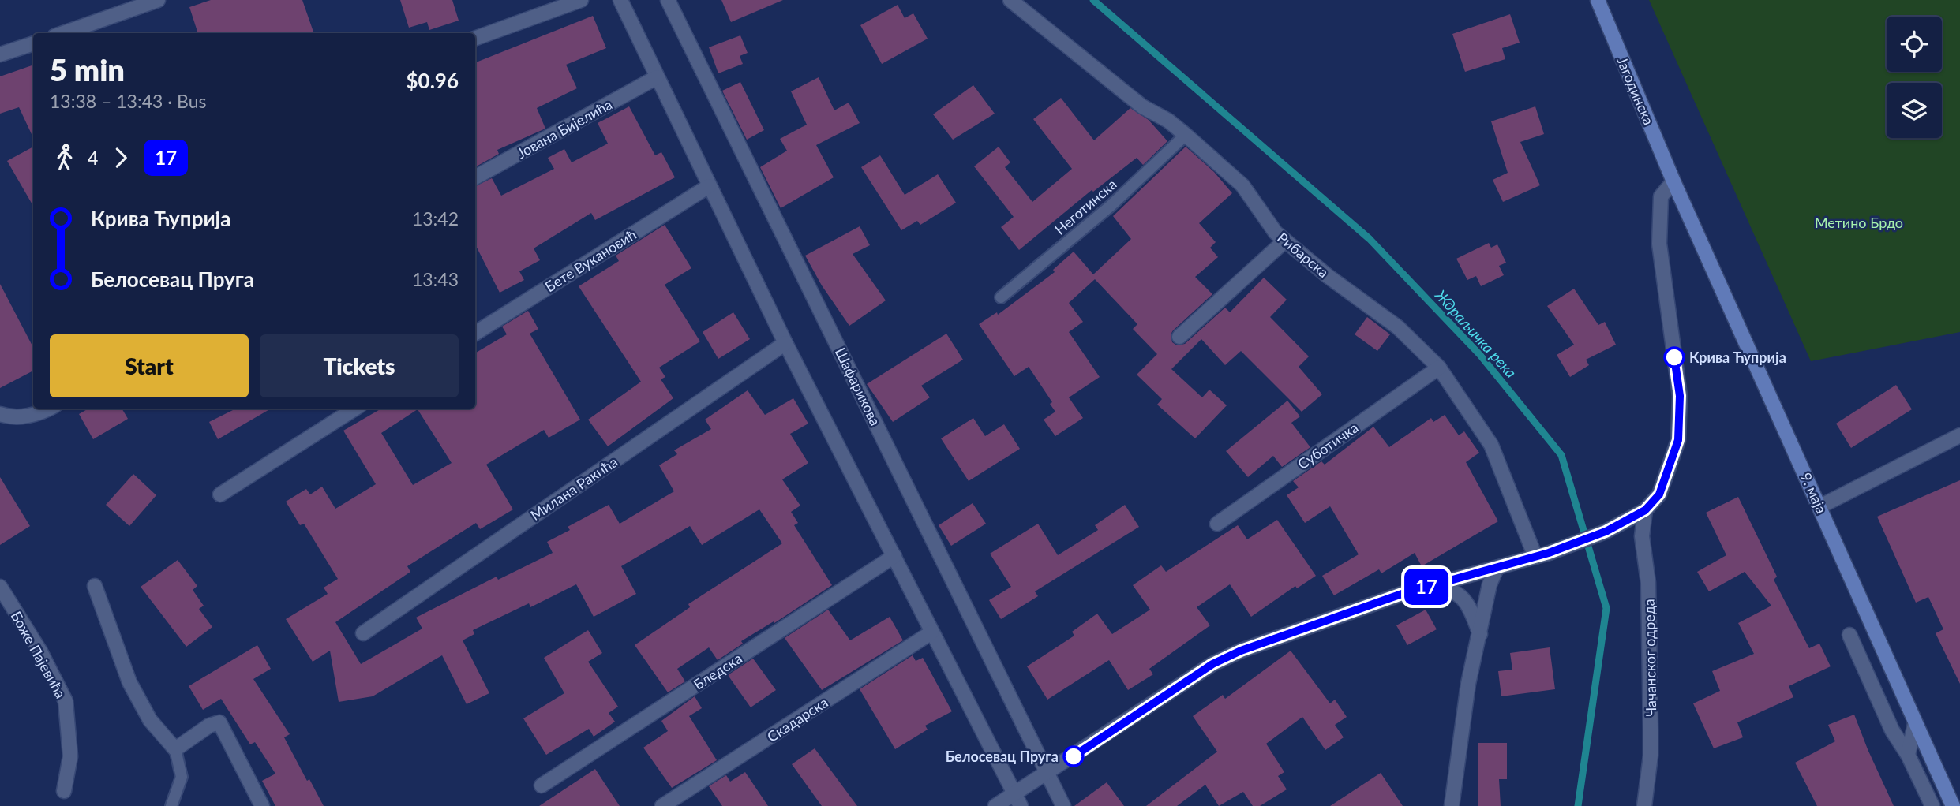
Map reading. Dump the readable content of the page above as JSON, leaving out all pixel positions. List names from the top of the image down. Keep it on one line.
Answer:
{"streets":{"main road":["Јагодинска","9. маја"],"street":["Јована Бијелића","Рибарска","Бете Вукановић","Шафарикова","Суботичка","Милана Ракића","Боже Пајевића","Чачанског одреда","Бледска","Скадарска"],"lane":["Неготинска"]},"crossings":[["Јагодинска","9. маја"],["Неготинска","Рибарска"],["Рибарска","Суботичка"]],"water":["Ждраљичка река"],"parks":["Метино Брдо"],"places":["Крива Ћуприја","Белосевац Пруга"],"lines":["bus line 17"],"page":{"on_map":"17","heading":["5 min","13:38 – 13:43 · Bus","$0.96"],"legs":["4","17"],"list":[{"name":"Крива Ћуприја","value":"13:42"},{"name":"Белосевац Пруга","value":"13:43"}],"buttons":["Start","Tickets"]}}
